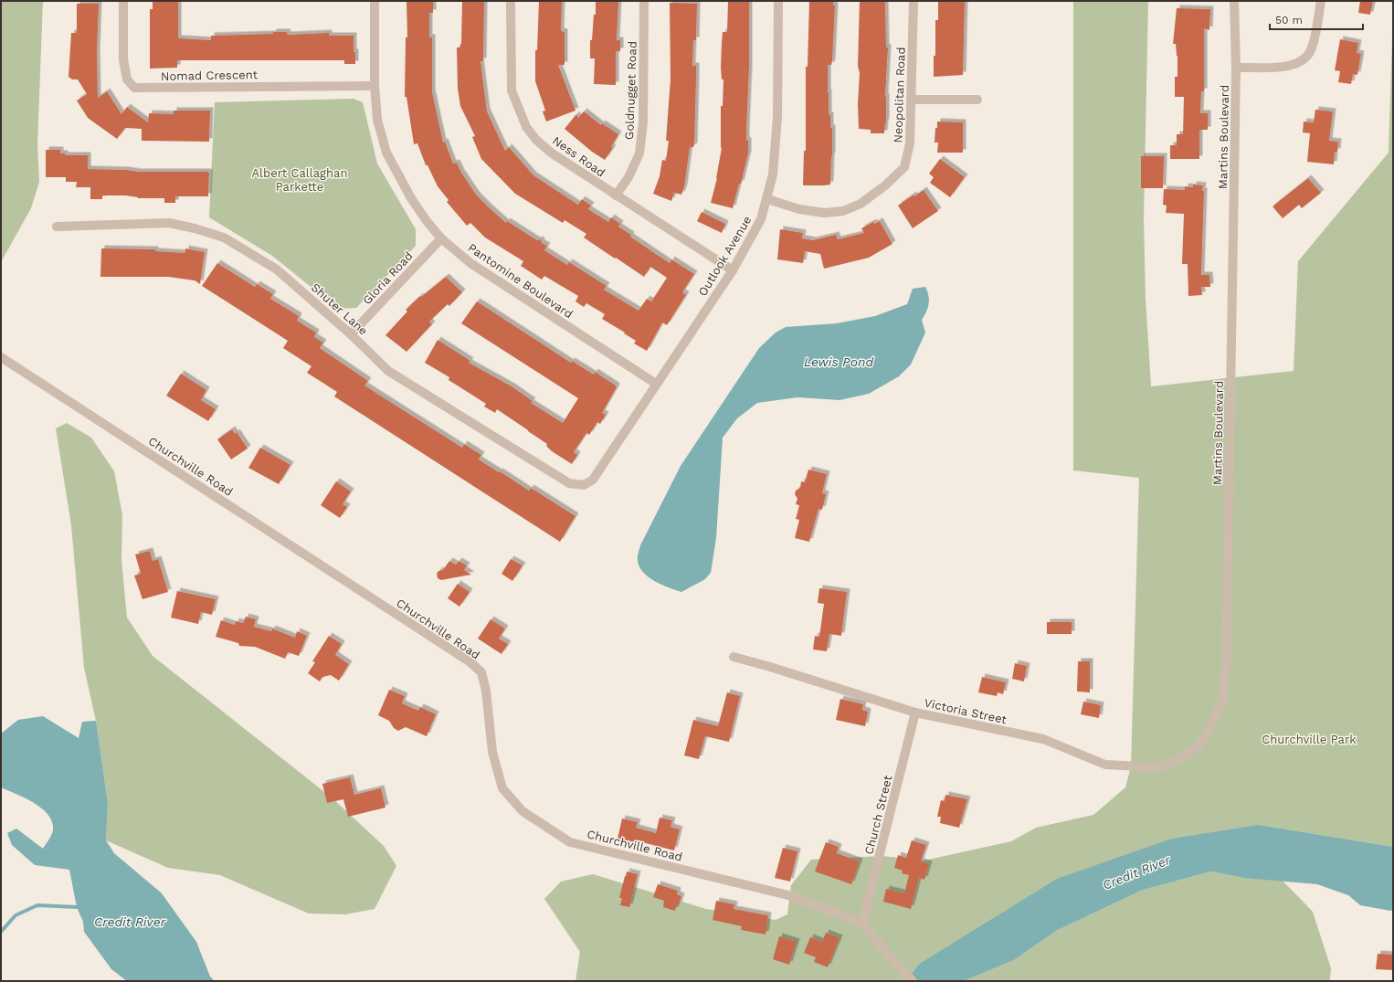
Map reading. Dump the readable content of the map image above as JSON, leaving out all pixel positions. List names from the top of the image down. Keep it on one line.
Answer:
{"streets":{"street":["Nomad Crescent","Goldnugget Road","Neopolitan Road","Martins Boulevard","Ness Road","Outlook Avenue","Gloria Road","Pantomine Boulevard","Shuter Lane","Churchville Road","Victoria Street","Church Street"]},"crossings":[["Nomad Crescent","Pantomine Boulevard"],["Goldnugget Road","Ness Road"],["Neopolitan Road","Outlook Avenue"],["Martins Boulevard","Victoria Street"],["Ness Road","Outlook Avenue"],["Outlook Avenue","Pantomine Boulevard"],["Outlook Avenue","Shuter Lane"],["Gloria Road","Pantomine Boulevard"],["Gloria Road","Shuter Lane"],["Churchville Road","Church Street"],["Victoria Street","Church Street"]],"water":["Lewis Pond","Credit River"],"parks":["Albert Callaghan Parkette","Churchville Park"],"scale_bar":"50 m"}
